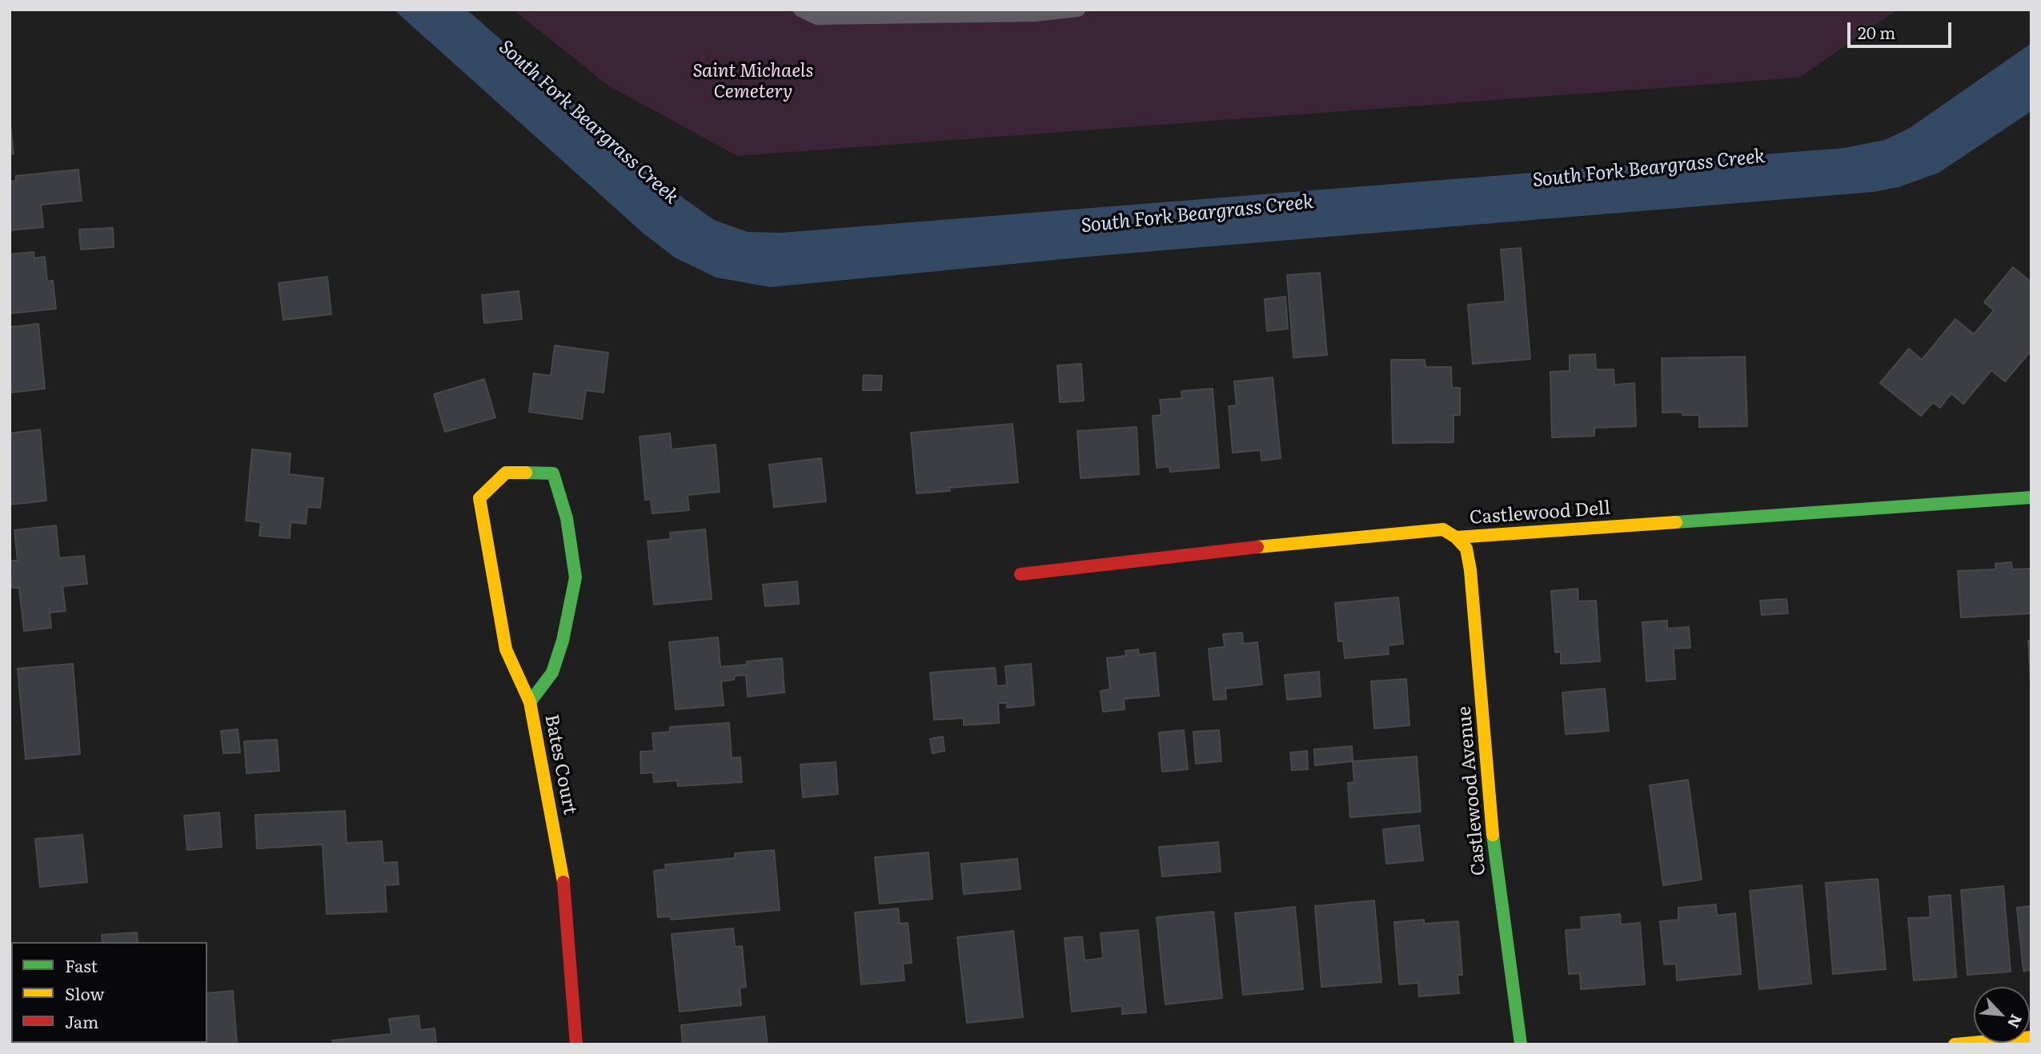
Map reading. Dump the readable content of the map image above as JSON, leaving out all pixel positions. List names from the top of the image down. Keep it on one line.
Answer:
{"streets":{"street":["Castlewood Dell","Bates Court","Castlewood Avenue"]},"crossings":[["Castlewood Dell","Castlewood Avenue"]],"water":["South Fork Beargrass Creek"],"parks":["Saint Michaels Cemetery"],"legend":["Fast","Slow","Jam"],"scale_bar":"20 m","north":"bottom right"}
